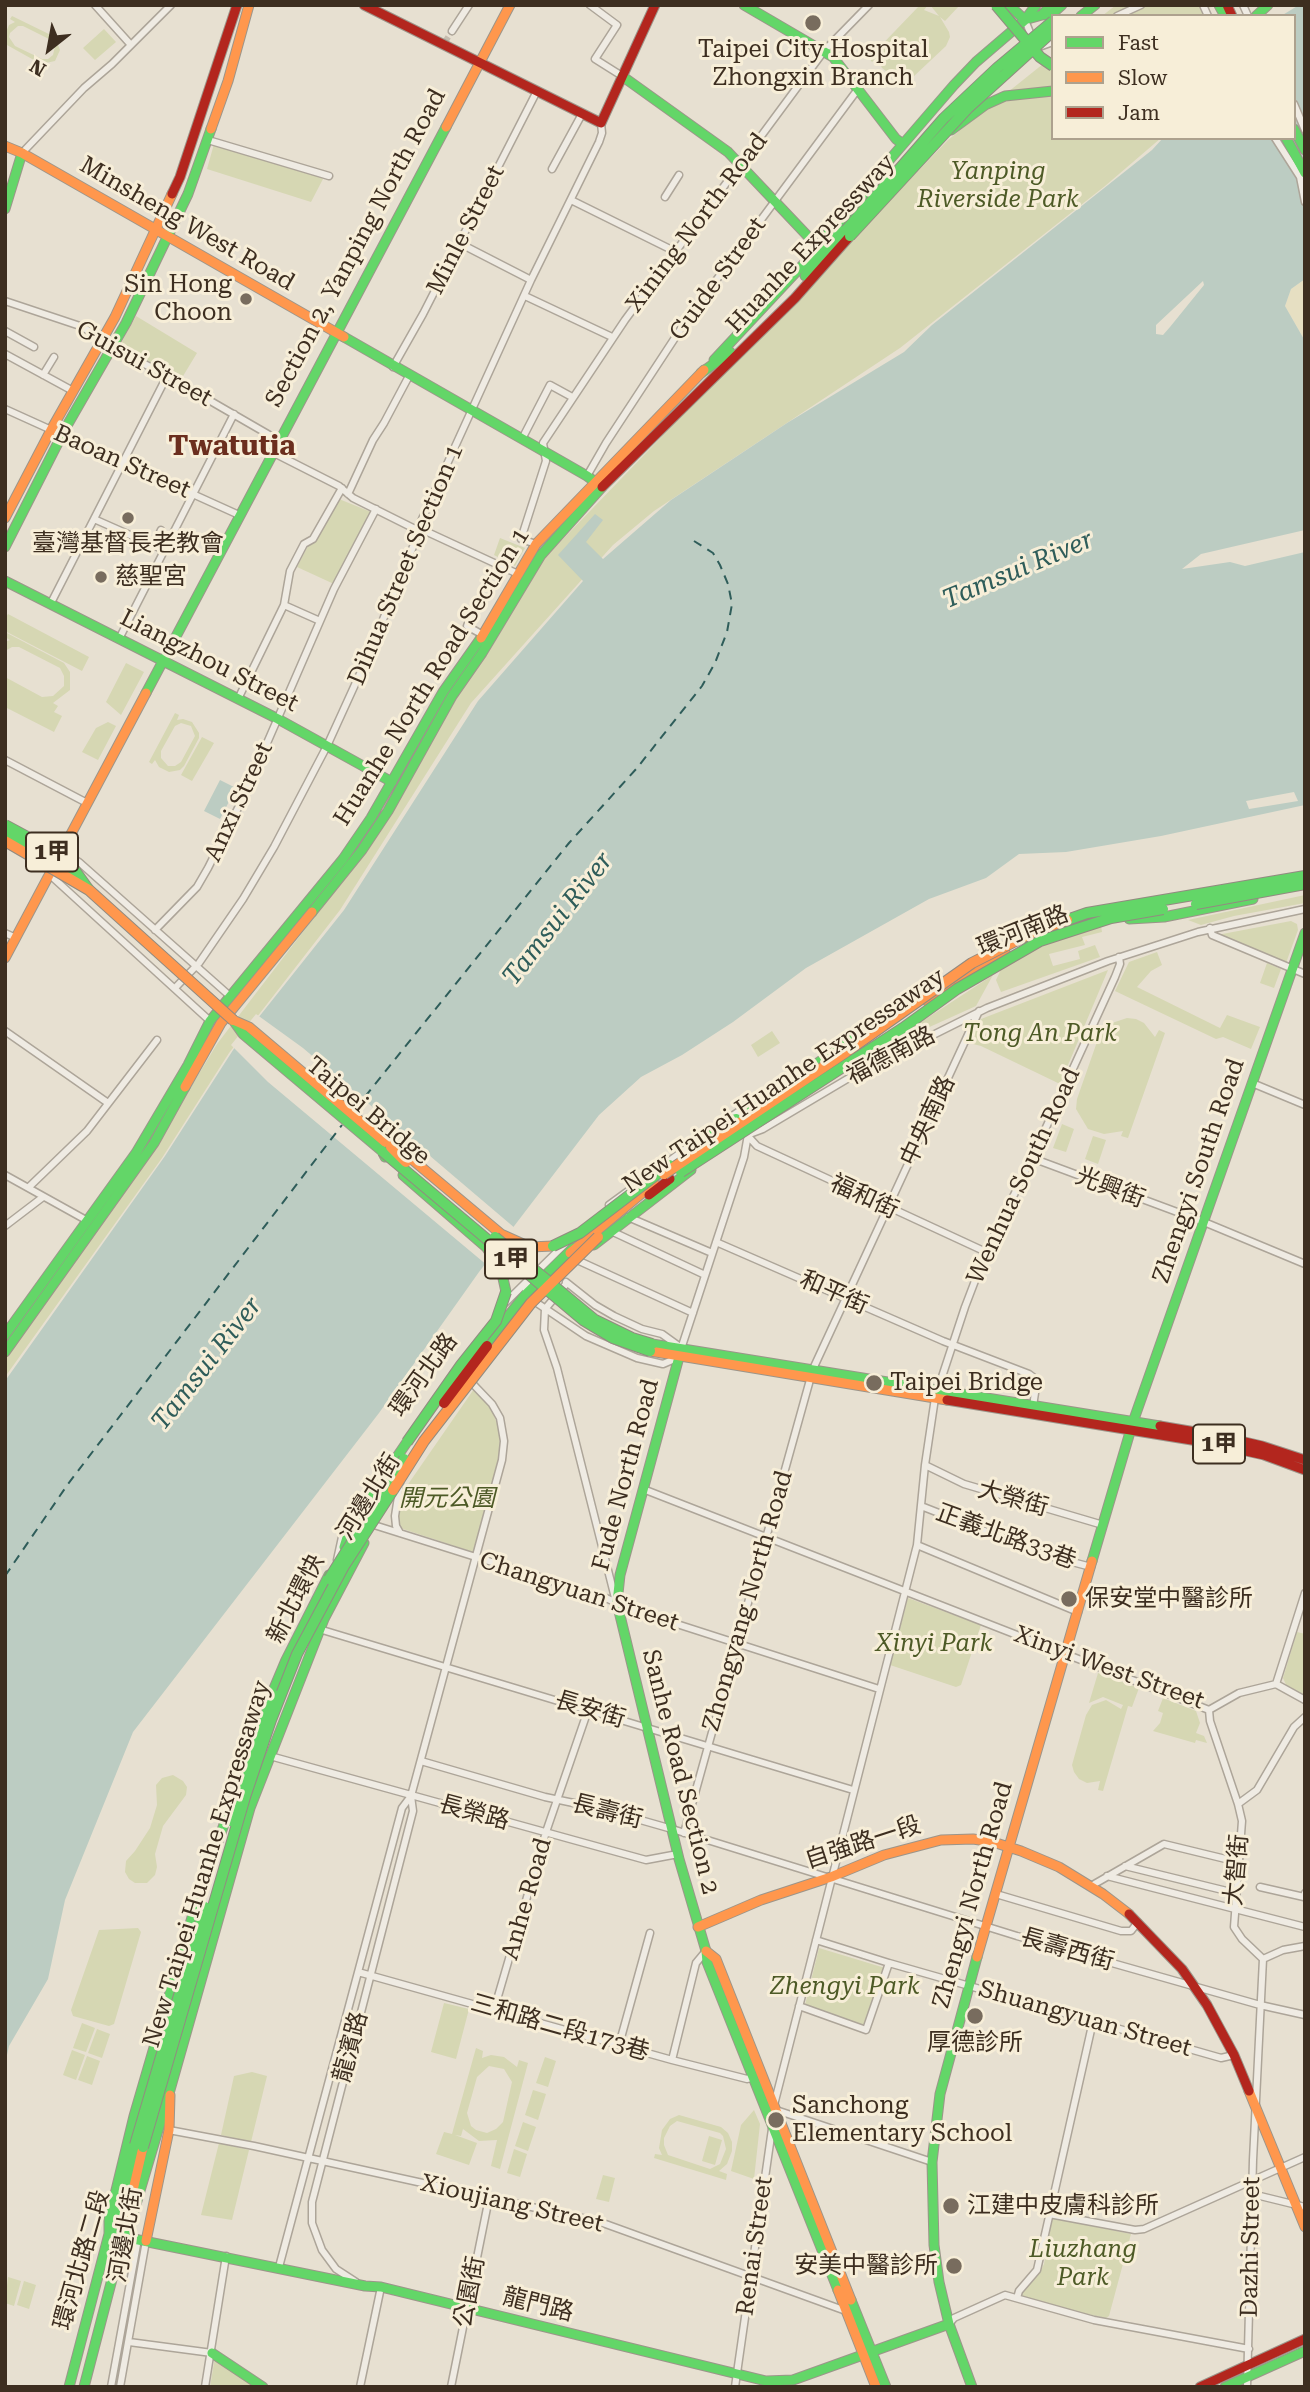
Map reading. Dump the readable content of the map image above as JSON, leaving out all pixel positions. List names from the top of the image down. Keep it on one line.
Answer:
{"streets":{"main road":["Minsheng West Road","Huanhe Expressway","Section 2, Yanping North Road","Liangzhou Street","Huanhe North Road Section 1","1甲","環河南路","New Taipei Huanhe Expressaway","Taipei Bridge","Zhengyi South Road","環河北路","Fude North Road","河邊北街","新北環快","Sanhe Road Section 2","自強路一段","Zhengyi North Road","環河北路二段","龍門路"],"street":["Xining North Road","Minle Street","Guide Street","Guisui Street","Baoan Street","Dihua Street Section 1","Anxi Street","福德南路","中央南路","Wenhua South Road","光興街","福和街","和平街","大榮街","正義北路33巷","Changyuan Street","Zhongyang North Road","Xinyi West Street","長安街","長壽街","長榮路","大智街","Anhe Road","長壽西街","Shuangyuan Street","三和路二段173巷","龍濱路","Xioujiang Street","Renai Street","Dazhi Street","公園街"]},"crossings":[["Xining North Road","Minsheng West Road"],["Xining North Road","Huanhe North Road Section 1"],["Minsheng West Road","Minle Street"],["Minsheng West Road","Huanhe Expressway"],["Minsheng West Road","Section 2, Yanping North Road"],["Minsheng West Road","Guide Street"],["Minsheng West Road","Dihua Street Section 1"],["Minsheng West Road","Huanhe North Road Section 1"],["Huanhe Expressway","Guide Street"],["Huanhe Expressway","Huanhe North Road Section 1"],["Section 2, Yanping North Road","Guisui Street"],["Section 2, Yanping North Road","Baoan Street"],["Section 2, Yanping North Road","Liangzhou Street"],["Guide Street","Huanhe North Road Section 1"],["Dihua Street Section 1","Liangzhou Street"],["Liangzhou Street","Huanhe North Road Section 1"],["Liangzhou Street","Anxi Street"],["1甲","Taipei Bridge"],["1甲","Zhengyi South Road"],["1甲","Wenhua South Road"],["1甲","和平街"],["1甲","Fude North Road"],["1甲","Zhongyang North Road"],["1甲","Zhengyi North Road"],["環河南路","福德南路"],["環河南路","New Taipei Huanhe Expressaway"],["環河南路","福和街"],["環河南路","環河北路"],["環河南路","河邊北街"],["環河南路","新北環快"],["福德南路","中央南路"],["福德南路","Wenhua South Road"],["福德南路","福和街"],["New Taipei Huanhe Expressaway","新北環快"],["New Taipei Huanhe Expressaway","環河北路二段"],["Taipei Bridge","Fude North Road"],["中央南路","福和街"],["中央南路","和平街"],["中央南路","Zhongyang North Road"],["Zhengyi South Road","光興街"],["Zhengyi South Road","Zhengyi North Road"],["Wenhua South Road","光興街"],["Wenhua South Road","福和街"],["Wenhua South Road","和平街"],["Wenhua South Road","大榮街"],["Wenhua South Road","正義北路33巷"],["Wenhua South Road","Changyuan Street"],["Wenhua South Road","Xinyi West Street"],["Wenhua South Road","長安街"],["Wenhua South Road","Renai Street"],["和平街","Zhongyang North Road"],["環河北路","長安街"],["環河北路","環河北路二段"],["環河北路","龍門路"],["Fude North Road","Changyuan Street"],["Fude North Road","Xinyi West Street"],["Fude North Road","Sanhe Road Section 2"],["河邊北街","Changyuan Street"],["河邊北街","長安街"],["河邊北街","長榮路"],["河邊北街","龍濱路"],["河邊北街","Xioujiang Street"],["河邊北街","環河北路二段"],["河邊北街","龍門路"],["大榮街","Zhengyi North Road"],["正義北路33巷","Zhengyi North Road"],["Changyuan Street","Zhongyang North Road"],["Changyuan Street","Sanhe Road Section 2"],["Changyuan Street","龍濱路"],["新北環快","環河北路二段"],["Zhongyang North Road","Xinyi West Street"],["Zhongyang North Road","長安街"],["Zhongyang North Road","長壽街"],["Xinyi West Street","大智街"],["Xinyi West Street","Zhengyi North Road"],["長安街","Sanhe Road Section 2"],["長安街","Anhe Road"],["長安街","龍濱路"],["長安街","Renai Street"],["Sanhe Road Section 2","長壽街"],["Sanhe Road Section 2","長榮路"],["Sanhe Road Section 2","自強路一段"],["Sanhe Road Section 2","三和路二段173巷"],["Sanhe Road Section 2","Xioujiang Street"],["Sanhe Road Section 2","Renai Street"],["Sanhe Road Section 2","龍門路"],["長壽街","自強路一段"],["長壽街","Anhe Road"],["長壽街","長壽西街"],["長壽街","龍濱路"],["長壽街","Renai Street"],["長榮路","Anhe Road"],["長榮路","龍濱路"],["自強路一段","Zhengyi North Road"],["自強路一段","長壽西街"],["自強路一段","Shuangyuan Street"],["自強路一段","Renai Street"],["自強路一段","Dazhi Street"],["Zhengyi North Road","長壽西街"],["Zhengyi North Road","Shuangyuan Street"],["Zhengyi North Road","龍門路"],["Anhe Road","三和路二段173巷"],["長壽西街","Renai Street"],["Shuangyuan Street","Renai Street"],["三和路二段173巷","龍濱路"],["龍濱路","Xioujiang Street"],["龍濱路","龍門路"],["Xioujiang Street","Renai Street"],["Xioujiang Street","公園街"],["Renai Street","龍門路"],["環河北路二段","龍門路"],["公園街","龍門路"]],"districts":["Twatutia"],"water":["Tamsui River"],"parks":["Yanping Riverside Park","Tong An Park","開元公園","Xinyi Park","Zhengyi Park","Liuzhang Park"],"places":["Taipei City Hospital Zhongxin Branch","Sin Hong Choon","臺灣基督長老教會","慈聖宮","Taipei Bridge","保安堂中醫診所","厚德診所","Sanchong Elementary School","江建中皮膚科診所","安美中醫診所"],"legend":["Fast","Slow","Jam"],"north":"bottom left"}
